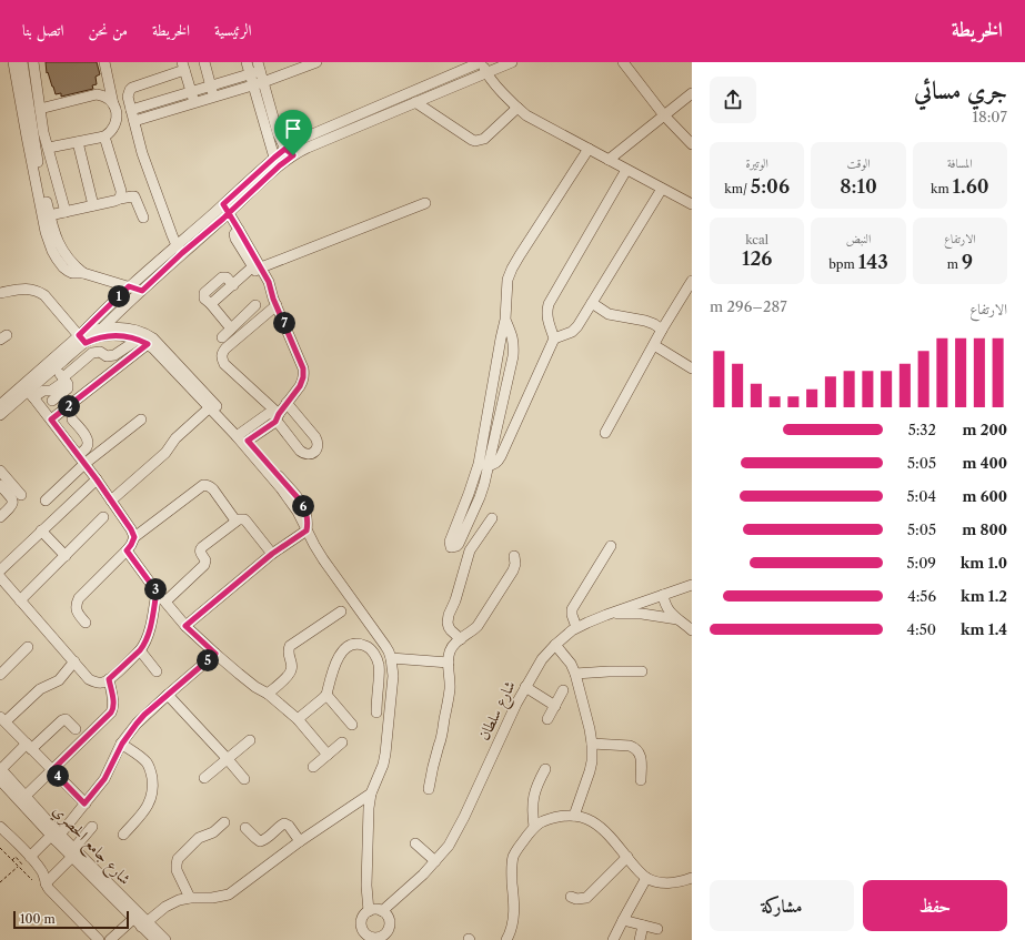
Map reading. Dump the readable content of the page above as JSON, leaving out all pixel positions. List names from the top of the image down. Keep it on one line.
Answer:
{"streets":{"street":["شارع سلطان","شارع جامع الحصري"]},"scale_bar":"100 m","page":{"header":"الخريطة","nav":["الرئيسية","الخريطة","من نحن","اتصل بنا"],"heading":["جري مسائي","18:07"],"stats":[["المسافة","1.60 km"],["الوقت","8:10"],["الوتيرة","5:06 /km"],["الارتفاع","9 m"],["النبض","143 bpm"],["kcal","126"]],"pins":["1","7","2","6","3","5","4"],"chart":["الارتفاع","287–296 m"],"list":[{"name":"200 m","note":"5:32"},{"name":"400 m","note":"5:05"},{"name":"600 m","note":"5:04"},{"name":"800 m","note":"5:05"},{"name":"1.0 km","note":"5:09"},{"name":"1.2 km","note":"4:56"},{"name":"1.4 km","note":"4:50"}],"buttons":["حفظ","مشاركة"],"scale":"100 m"}}
